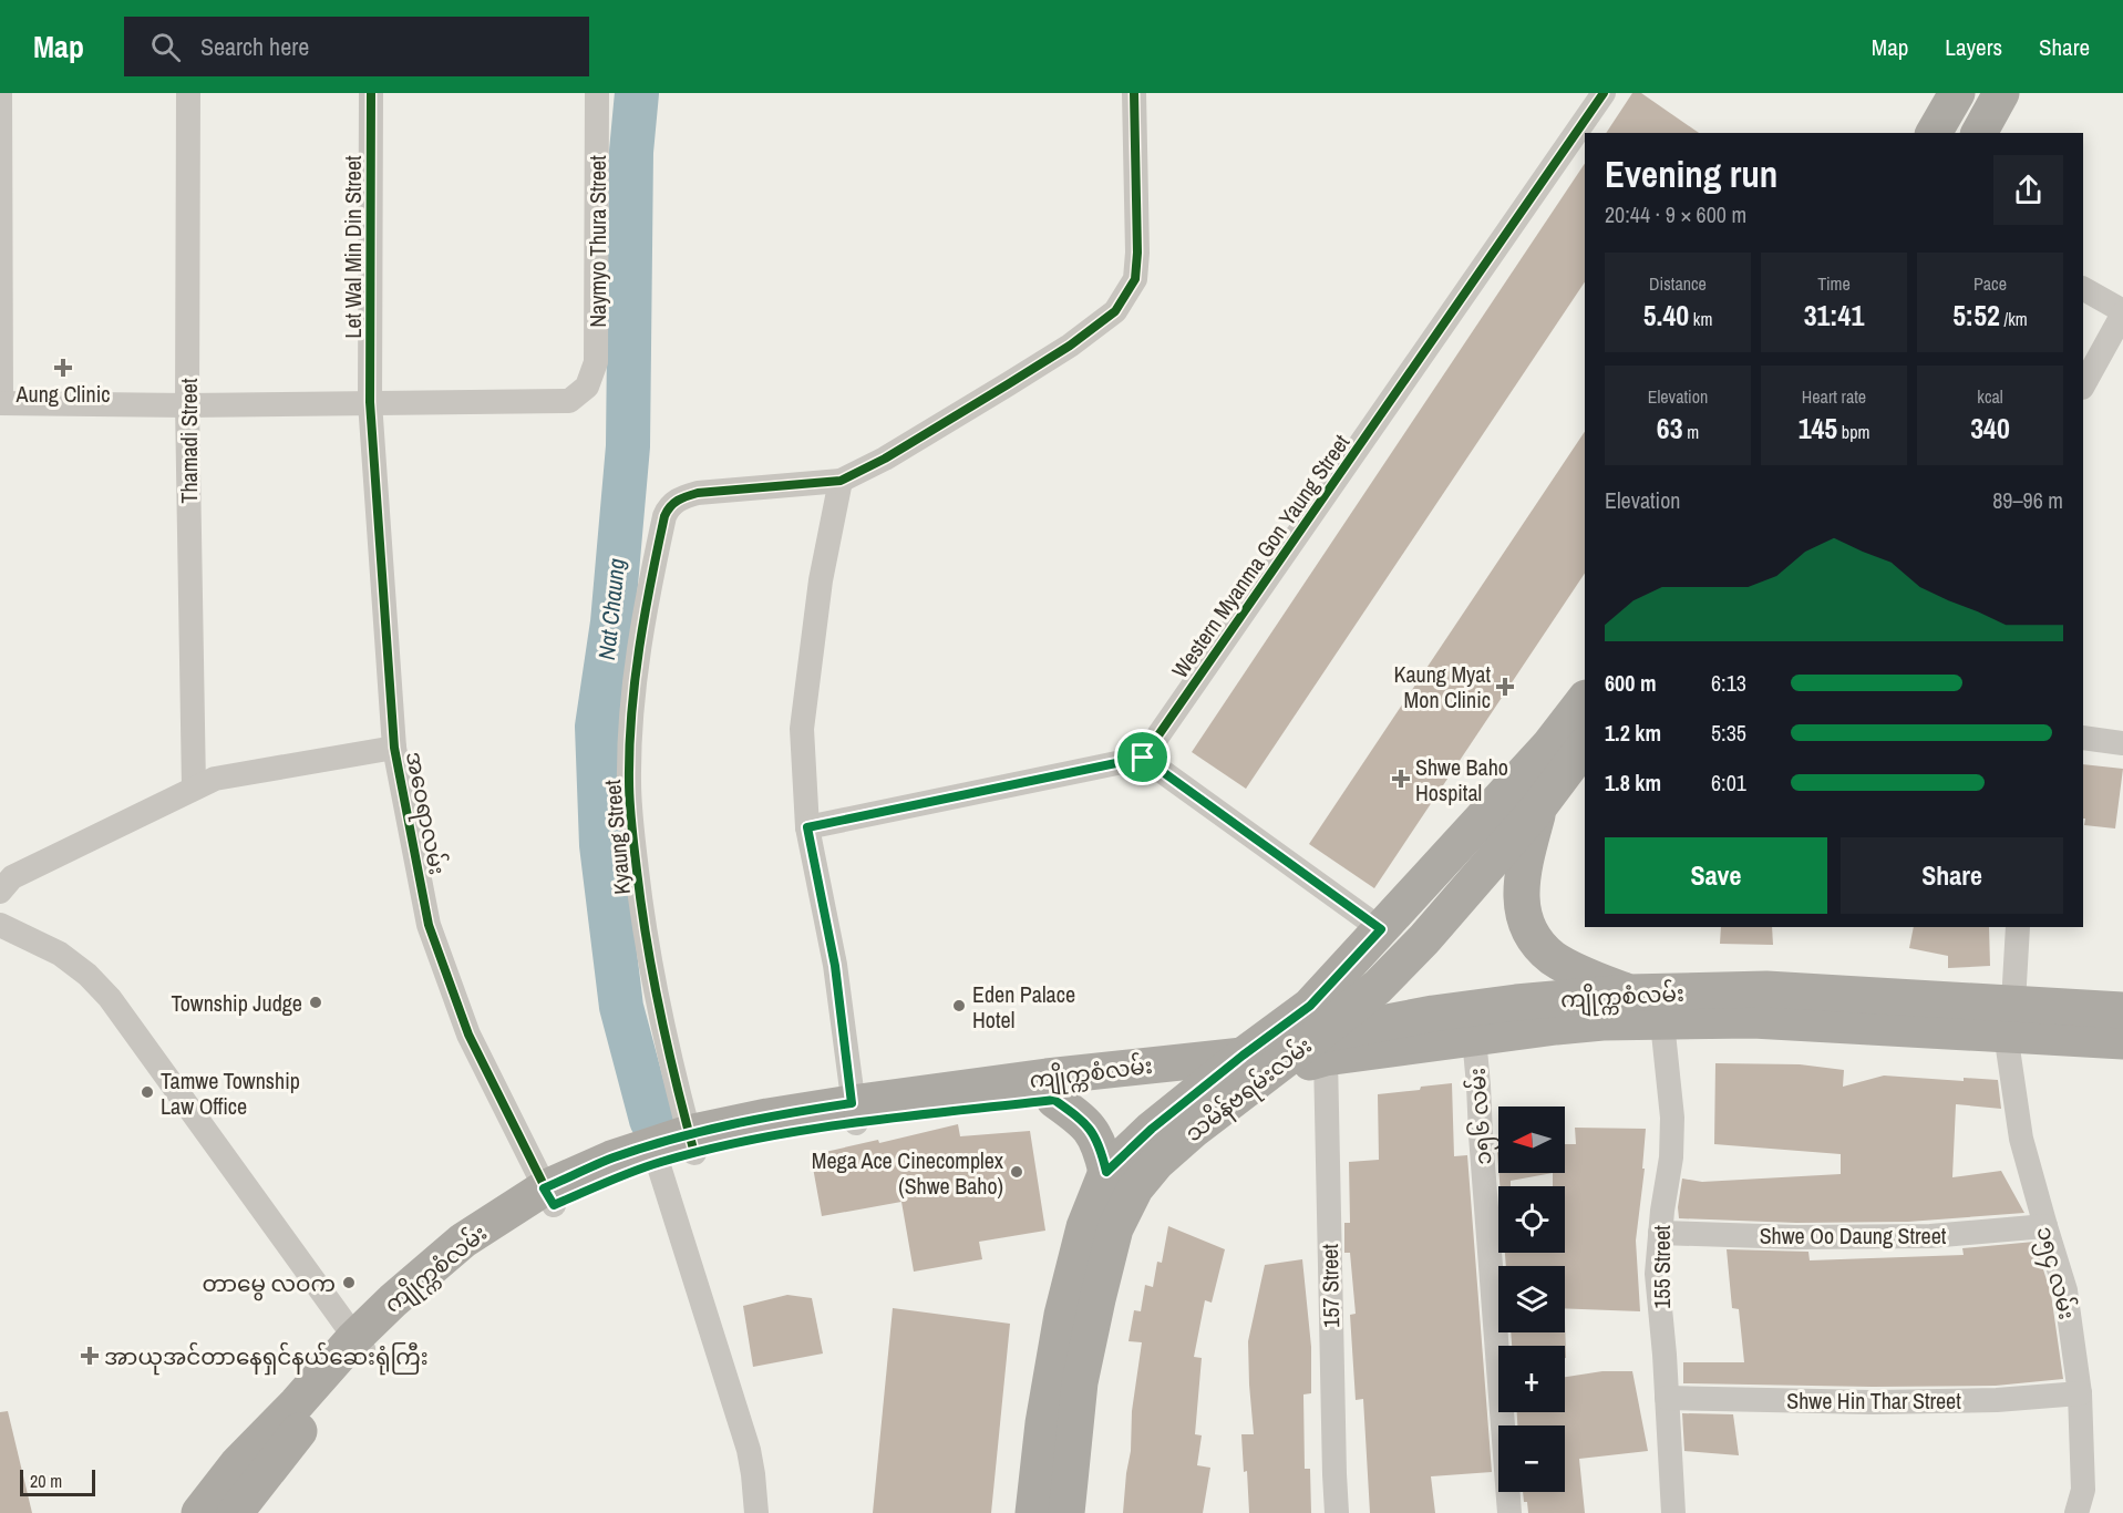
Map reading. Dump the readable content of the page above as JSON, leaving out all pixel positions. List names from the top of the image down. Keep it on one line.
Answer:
{"streets":{"main road":["ကျိုက္ကစံလမ်း","သမိန်ဗရမ်းလမ်း"],"street":["Naymyo Thura Street","Let Wal Min Din Street","Thamadi Street","Western Myanma Gon Yaung Street","အဝေရာလမ်း","Kyaung Street","၁၅၆ လမ်း","Shwe Oo Daung Street","155 Street","၁၅၄ လမ်း","157 Street","Shwe Hin Thar Street"]},"crossings":[["Naymyo Thura Street","Let Wal Min Din Street"],["Naymyo Thura Street","အဝေရာလမ်း"],["Let Wal Min Din Street","အဝေရာလမ်း"],["အဝေရာလမ်း","ကျိုက္ကစံလမ်း"],["Kyaung Street","ကျိုက္ကစံလမ်း"],["ကျိုက္ကစံလမ်း","သမိန်ဗရမ်းလမ်း"],["ကျိုက္ကစံလမ်း","၁၅၆ လမ်း"],["ကျိုက္ကစံလမ်း","155 Street"],["ကျိုက္ကစံလမ်း","၁၅၄ လမ်း"],["ကျိုက္ကစံလမ်း","157 Street"],["သမိန်ဗရမ်းလမ်း","157 Street"],["Shwe Oo Daung Street","155 Street"],["Shwe Oo Daung Street","၁၅၄ လမ်း"],["155 Street","Shwe Hin Thar Street"],["၁၅၄ လမ်း","Shwe Hin Thar Street"]],"water":["Nat Chaung"],"places":{"health":["Aung Clinic","Kaung Myat Mon Clinic","Shwe Baho Hospital","အာယုအင်တာနေရှင်နယ်ဆေးရုံကြီး"],"other":["Township Judge","Eden Palace Hotel","Tamwe Township Law Office","Mega Ace Cinecomplex (Shwe Baho)","တာမွေ လဝက"]},"scale_bar":"20 m","north":"left","page":{"header":"Map","search":"Search here","nav":["Map","Layers","Share"],"heading":["Evening run","20:44 · 9 × 600 m"],"stats":[["Distance","5.40 km"],["Time","31:41"],["Pace","5:52 /km"],["Elevation","63 m"],["Heart rate","145 bpm"],["kcal","340"]],"chart":["Elevation","89–96 m"],"list":[{"name":"600 m","note":"6:13"},{"name":"1.2 km","note":"5:35"},{"name":"1.8 km","note":"6:01"}],"buttons":["Save","Share"],"map_buttons":["+","−"],"scale":"20 m"}}
